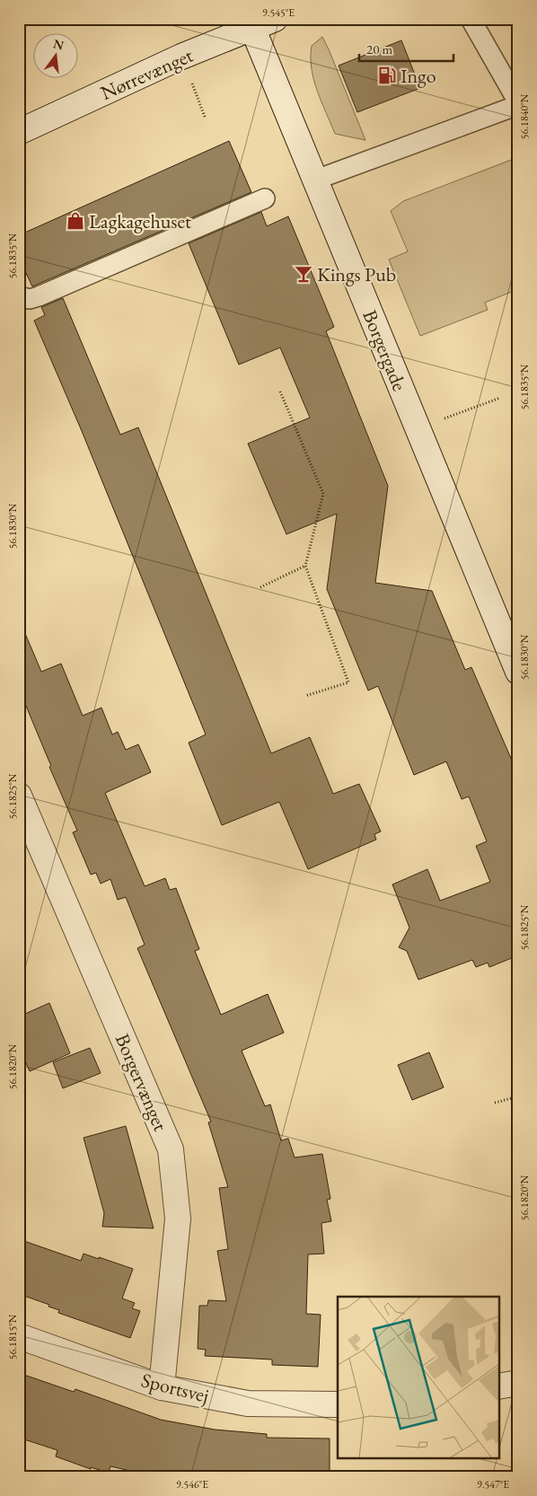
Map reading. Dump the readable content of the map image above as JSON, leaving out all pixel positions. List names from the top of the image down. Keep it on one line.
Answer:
{"streets":{"street":["Nørrevænget","Borgergade","Borgervænget","Sportsvej"]},"crossings":[["Nørrevænget","Borgergade"],["Borgervænget","Sportsvej"]],"places":{"fuel station":["Ingo"],"shop":["Lagkagehuset"],"bar":["Kings Pub"]},"scale_bar":"20 m","north":"top","coordinates":["9.545°E","56.1840°N","56.1835°N","56.1830°N","56.1825°N","56.1820°N","56.1815°N","9.546°E","9.547°E"]}
